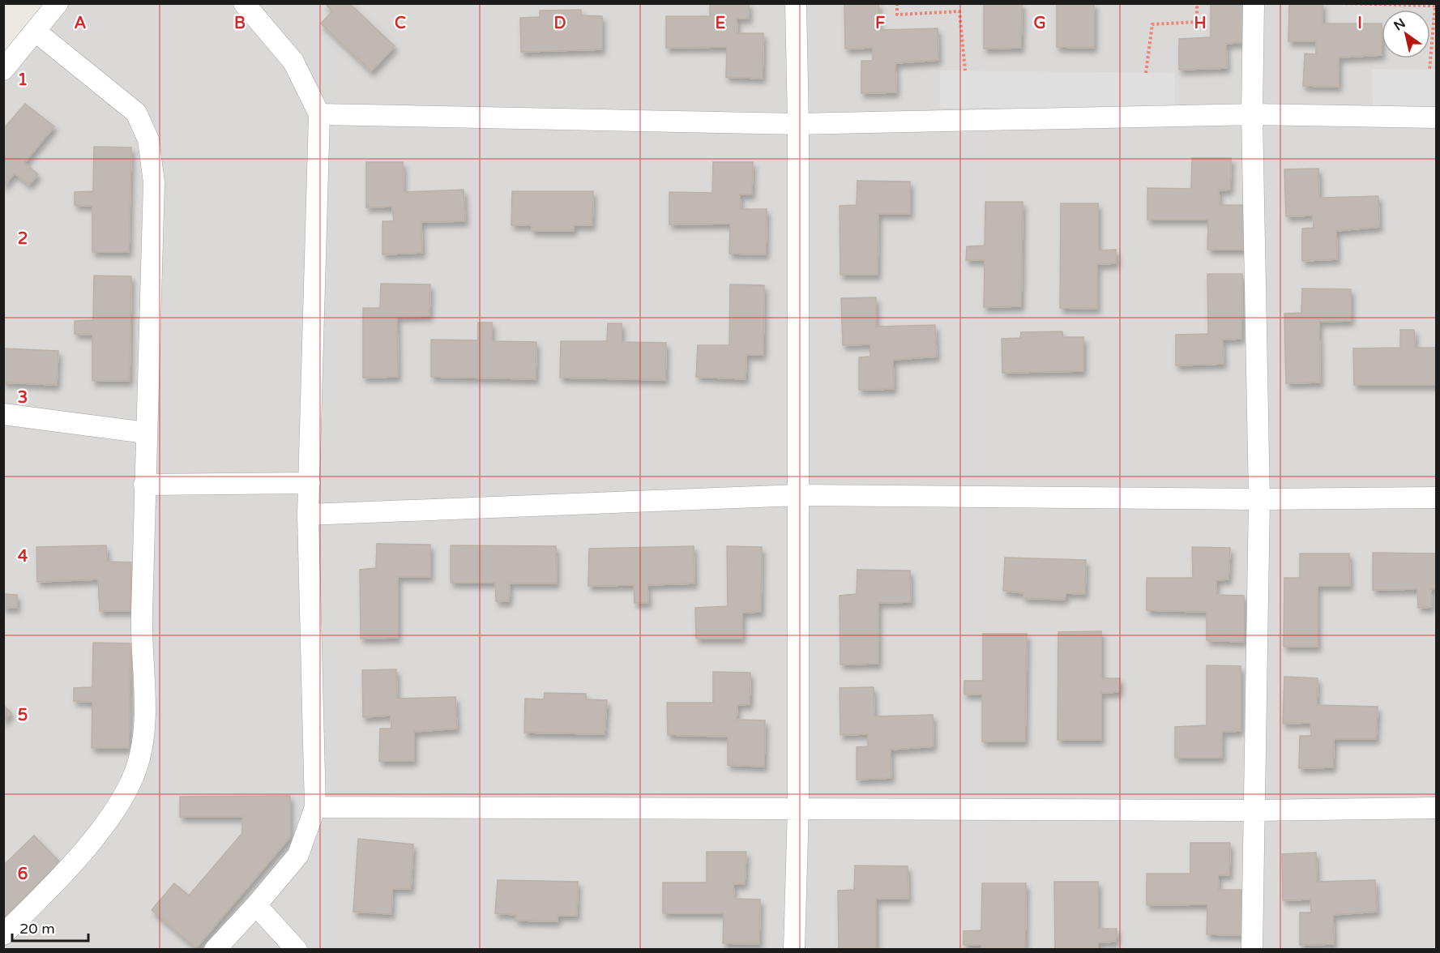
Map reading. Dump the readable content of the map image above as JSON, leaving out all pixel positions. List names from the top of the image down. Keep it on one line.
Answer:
{"scale_bar":"20 m","north":"top left","grid":{"columns":["A","B","C","D","E","F","G","H","I"],"rows":["1","2","3","4","5","6"]}}
